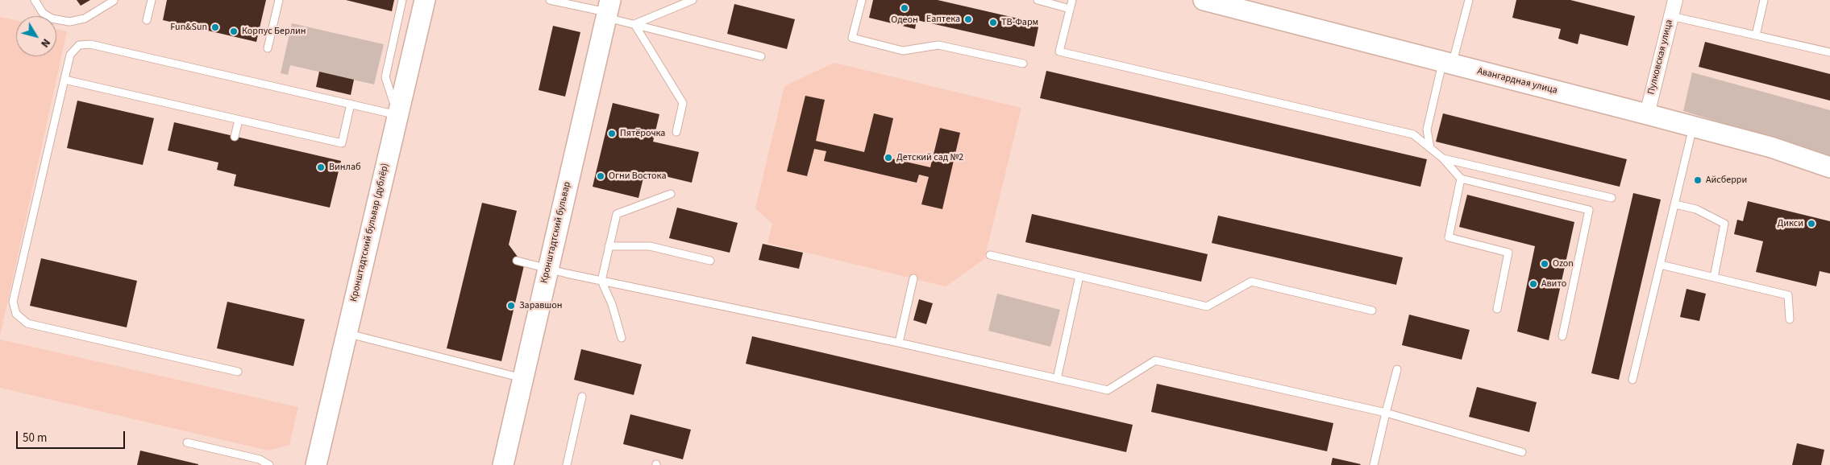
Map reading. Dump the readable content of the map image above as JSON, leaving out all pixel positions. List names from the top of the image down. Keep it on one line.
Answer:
{"streets":{"main road":["Авангардная улица","Кронштадтский бульвар (дублёр)","Кронштадтский бульвар"],"street":["Пулковская улица"]},"crossings":[["Пулковская улица","Авангардная улица"]],"places":["Одеон","Еаптека","ТВ-Фарм","Fun&Sun","Корпус Берлин","Пятёрочка","Детский сад №2","Винлаб","Огни Востока","Айсберри","Дикси","Ozon","Авито","Заравшон"],"scale_bar":"50 m","north":"bottom right"}
